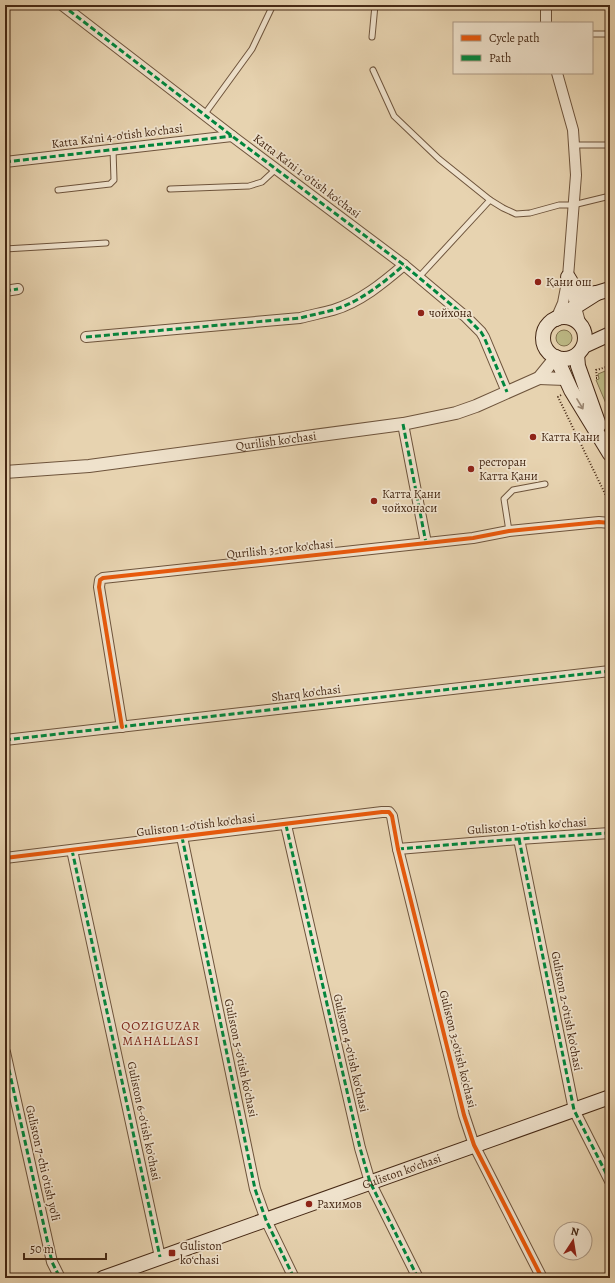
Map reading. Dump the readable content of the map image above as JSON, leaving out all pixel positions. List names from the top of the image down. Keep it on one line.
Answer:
{"streets":{"main road":["Guliston ko'chasi"],"street":["Katta Ka'ni 4-o'tish ko'chasi","Katta Ka'ni 1-o'tish ko'chasi","Qurilish ko'chasi","Qurilish 3-tor ko'chasi","Sharq ko'chasi","Guliston 1-o'tish ko'chasi","Guliston 2-o'tish ko'chasi","Guliston 3-o'tish ko'chasi","Guliston 4-o'tish ko'chasi","Guliston 5-o'tish ko'chasi","Guliston 6-o'tish ko'chasi","Guliston 7-chi o'tish yo'li"]},"crossings":[["Katta Ka'ni 4-o'tish ko'chasi","Katta Ka'ni 1-o'tish ko'chasi"],["Katta Ka'ni 1-o'tish ko'chasi","Qurilish ko'chasi"],["Qurilish 3-tor ko'chasi","Sharq ko'chasi"],["Guliston 1-o'tish ko'chasi","Guliston 2-o'tish ko'chasi"],["Guliston 1-o'tish ko'chasi","Guliston 3-o'tish ko'chasi"],["Guliston 1-o'tish ko'chasi","Guliston 4-o'tish ko'chasi"],["Guliston 1-o'tish ko'chasi","Guliston 5-o'tish ko'chasi"],["Guliston 1-o'tish ko'chasi","Guliston 6-o'tish ko'chasi"],["Guliston 2-o'tish ko'chasi","Guliston ko'chasi"],["Guliston 3-o'tish ko'chasi","Guliston ko'chasi"],["Guliston 4-o'tish ko'chasi","Guliston ko'chasi"],["Guliston 5-o'tish ko'chasi","Guliston ko'chasi"],["Guliston 6-o'tish ko'chasi","Guliston ko'chasi"]],"districts":["QOZIGUZAR MAHALLASI"],"places":{"other":["Қани ош","чойхона","Катта Қани","ресторан Катта Қани","Катта Қани чойхонаси","Рахимов"],"transit":["Guliston koʻchasi"]},"legend":["Cycle path","Path"],"scale_bar":"50 m","north":"top"}
